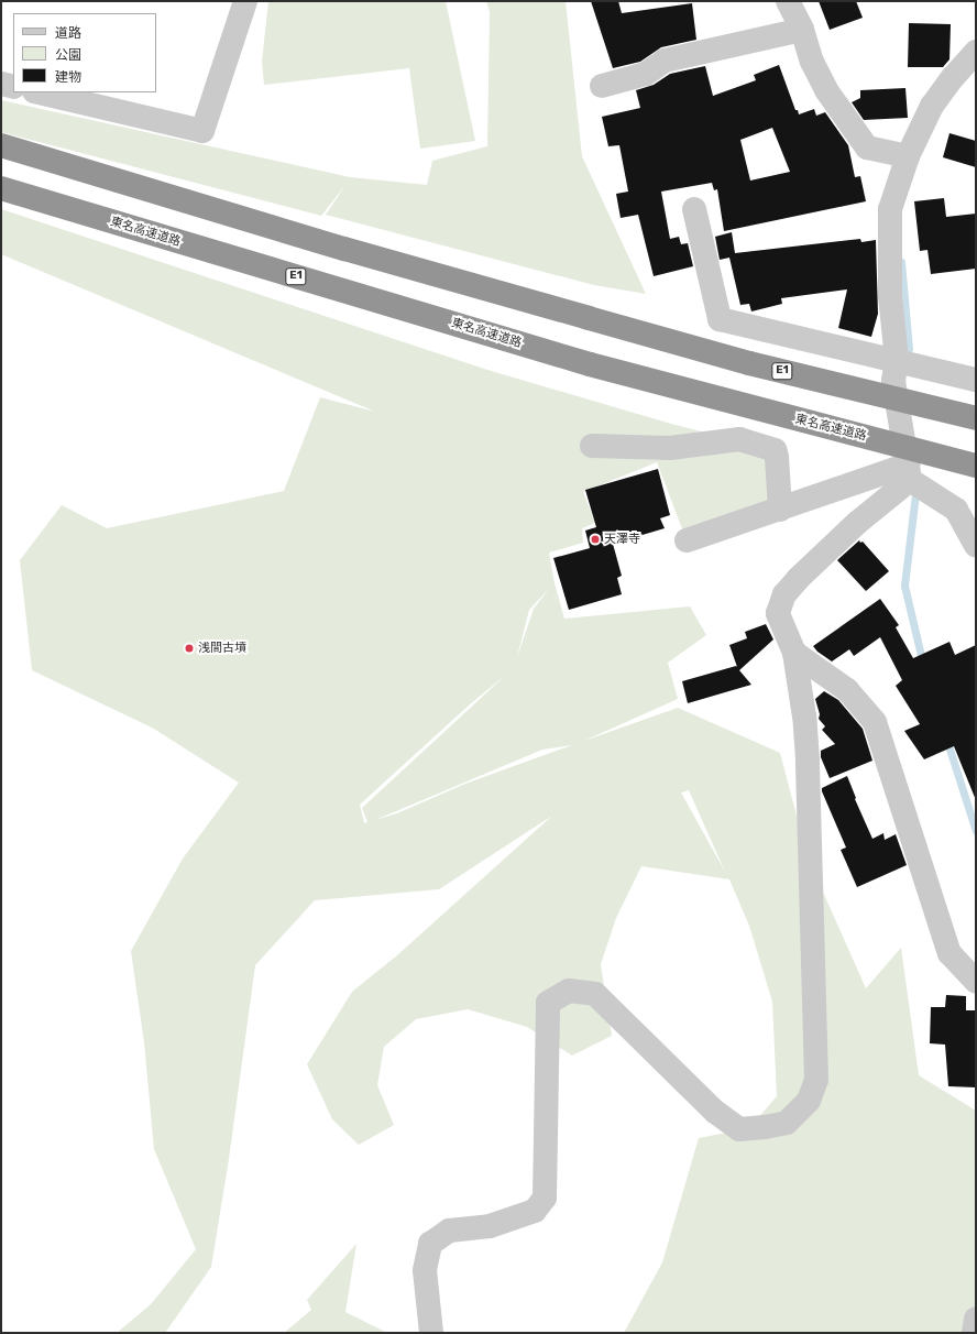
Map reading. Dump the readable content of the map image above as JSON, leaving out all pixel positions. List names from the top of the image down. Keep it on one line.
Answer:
{"streets":{"highway":["東名高速道路","E1"]},"places":["天澤寺","浅間古墳"],"legend":["道路","公園","建物"]}
